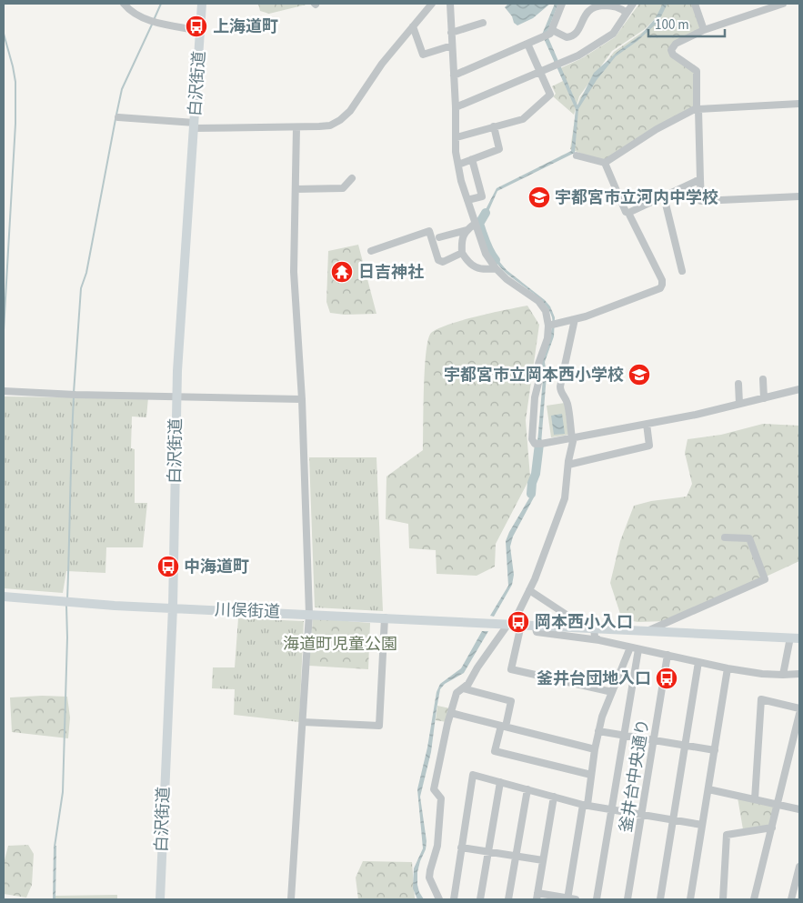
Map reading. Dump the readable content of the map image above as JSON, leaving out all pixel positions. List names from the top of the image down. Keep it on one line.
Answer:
{"streets":{"main road":["白沢街道","川俣街道"],"street":["釜井台中央通り"]},"crossings":[["白沢街道","川俣街道"]],"parks":["海道町児童公園"],"places":{"bus stop":["上海道町","中海道町","岡本西小入口","釜井台団地入口"],"school or university":["宇都宮市立河内中学校","宇都宮市立岡本西小学校"],"temple":["日吉神社"]},"scale_bar":"100 m"}
